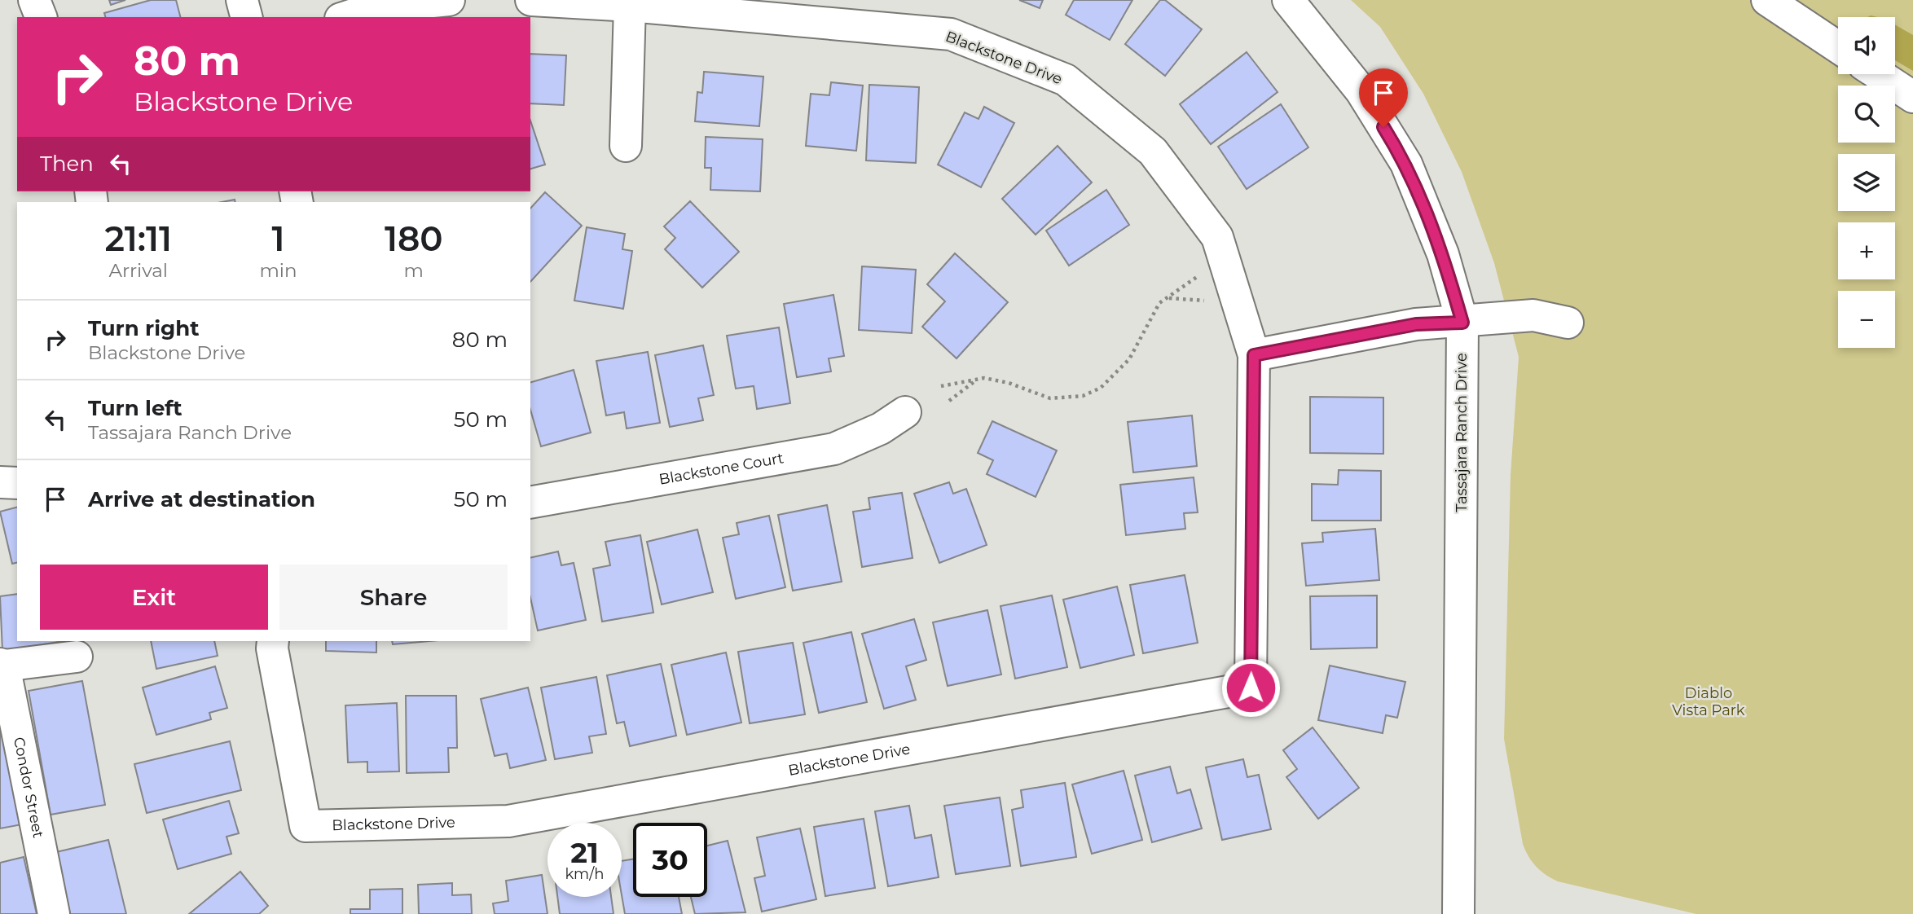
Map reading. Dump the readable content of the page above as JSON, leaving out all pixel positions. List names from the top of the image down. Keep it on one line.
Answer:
{"streets":{"street":["Blackstone Drive","Tassajara Ranch Drive","Blackstone Court","Condor Street"]},"parks":["Diablo Vista Park"],"page":{"map_buttons":["+","−"],"turn":["80 m","Blackstone Drive"],"then":"Then","eta":["21:11","Arrival","1","min","180","m"],"list":[{"name":"Turn right","note":"Blackstone Drive","value":"80 m"},{"name":"Turn left","note":"Tassajara Ranch Drive","value":"50 m"},{"name":"Arrive at destination","value":"50 m"}],"buttons":["Exit","Share"],"speed":"21 km/h","limit":"30"}}
